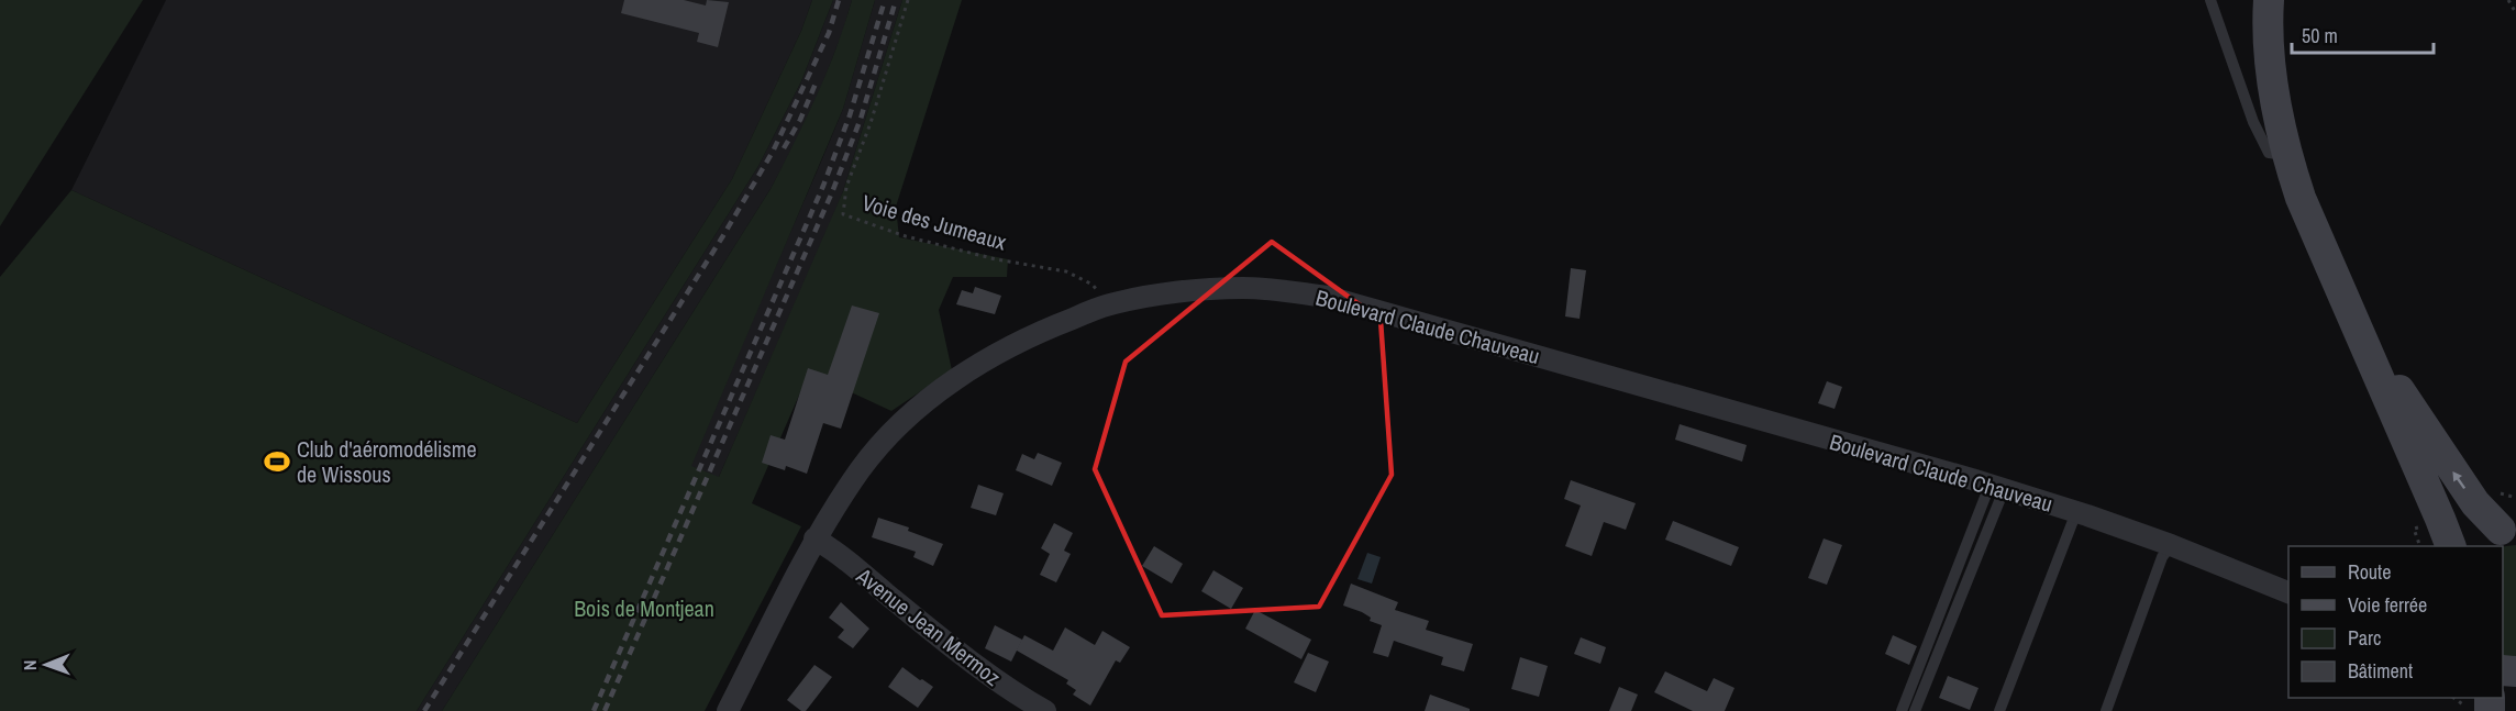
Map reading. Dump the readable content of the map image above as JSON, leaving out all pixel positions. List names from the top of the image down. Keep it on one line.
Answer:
{"streets":{"street":["Boulevard Claude Chauveau","Avenue Jean Mermoz"],"path":["Voie des Jumeaux"]},"crossings":[["Voie des Jumeaux","Boulevard Claude Chauveau"],["Boulevard Claude Chauveau","Avenue Jean Mermoz"]],"parks":["Bois de Montjean"],"places":{"sports":["Club d'aéromodélisme de Wissous"]},"legend":["Route","Voie ferrée","Parc","Bâtiment"],"scale_bar":"50 m","north":"left"}
